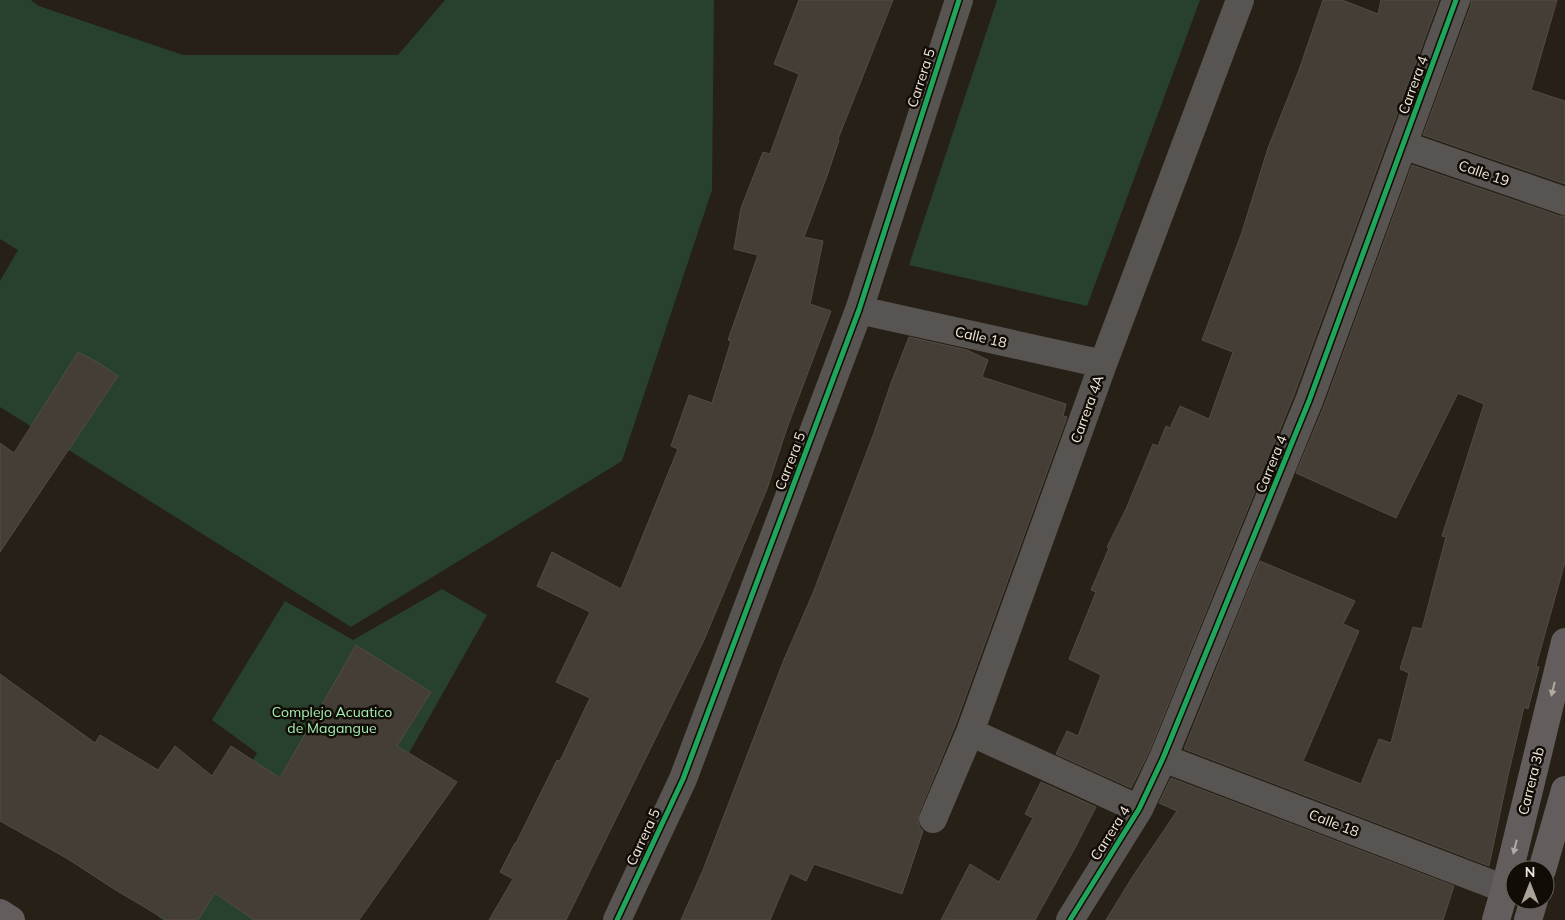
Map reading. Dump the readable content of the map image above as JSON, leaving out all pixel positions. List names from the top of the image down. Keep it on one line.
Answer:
{"streets":{"main road":["Carrera 3b"],"street":["Carrera 5","Carrera 4","Calle 19","Calle 18","Carrera 4A"]},"crossings":[["Carrera 5","Calle 18"],["Carrera 4","Calle 19"],["Carrera 4","Calle 18"],["Calle 18","Carrera 4A"],["Calle 18","Carrera 3b"]],"parks":["Complejo Acuatico de Magangue"],"north":"top"}
